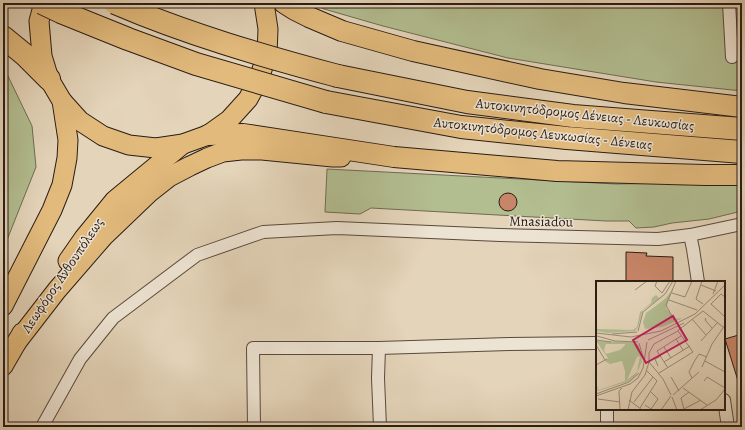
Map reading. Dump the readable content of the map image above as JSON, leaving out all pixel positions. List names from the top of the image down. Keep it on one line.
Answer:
{"streets":{"highway":["Αυτοκινητόδρομος Δένειας - Λευκωσίας","Αυτοκινητόδρομος Λευκωσίας - Δένειας"],"main road":["Λεωφόρος Ανθουπόλεως"],"street":["Mnasiadou"]}}
